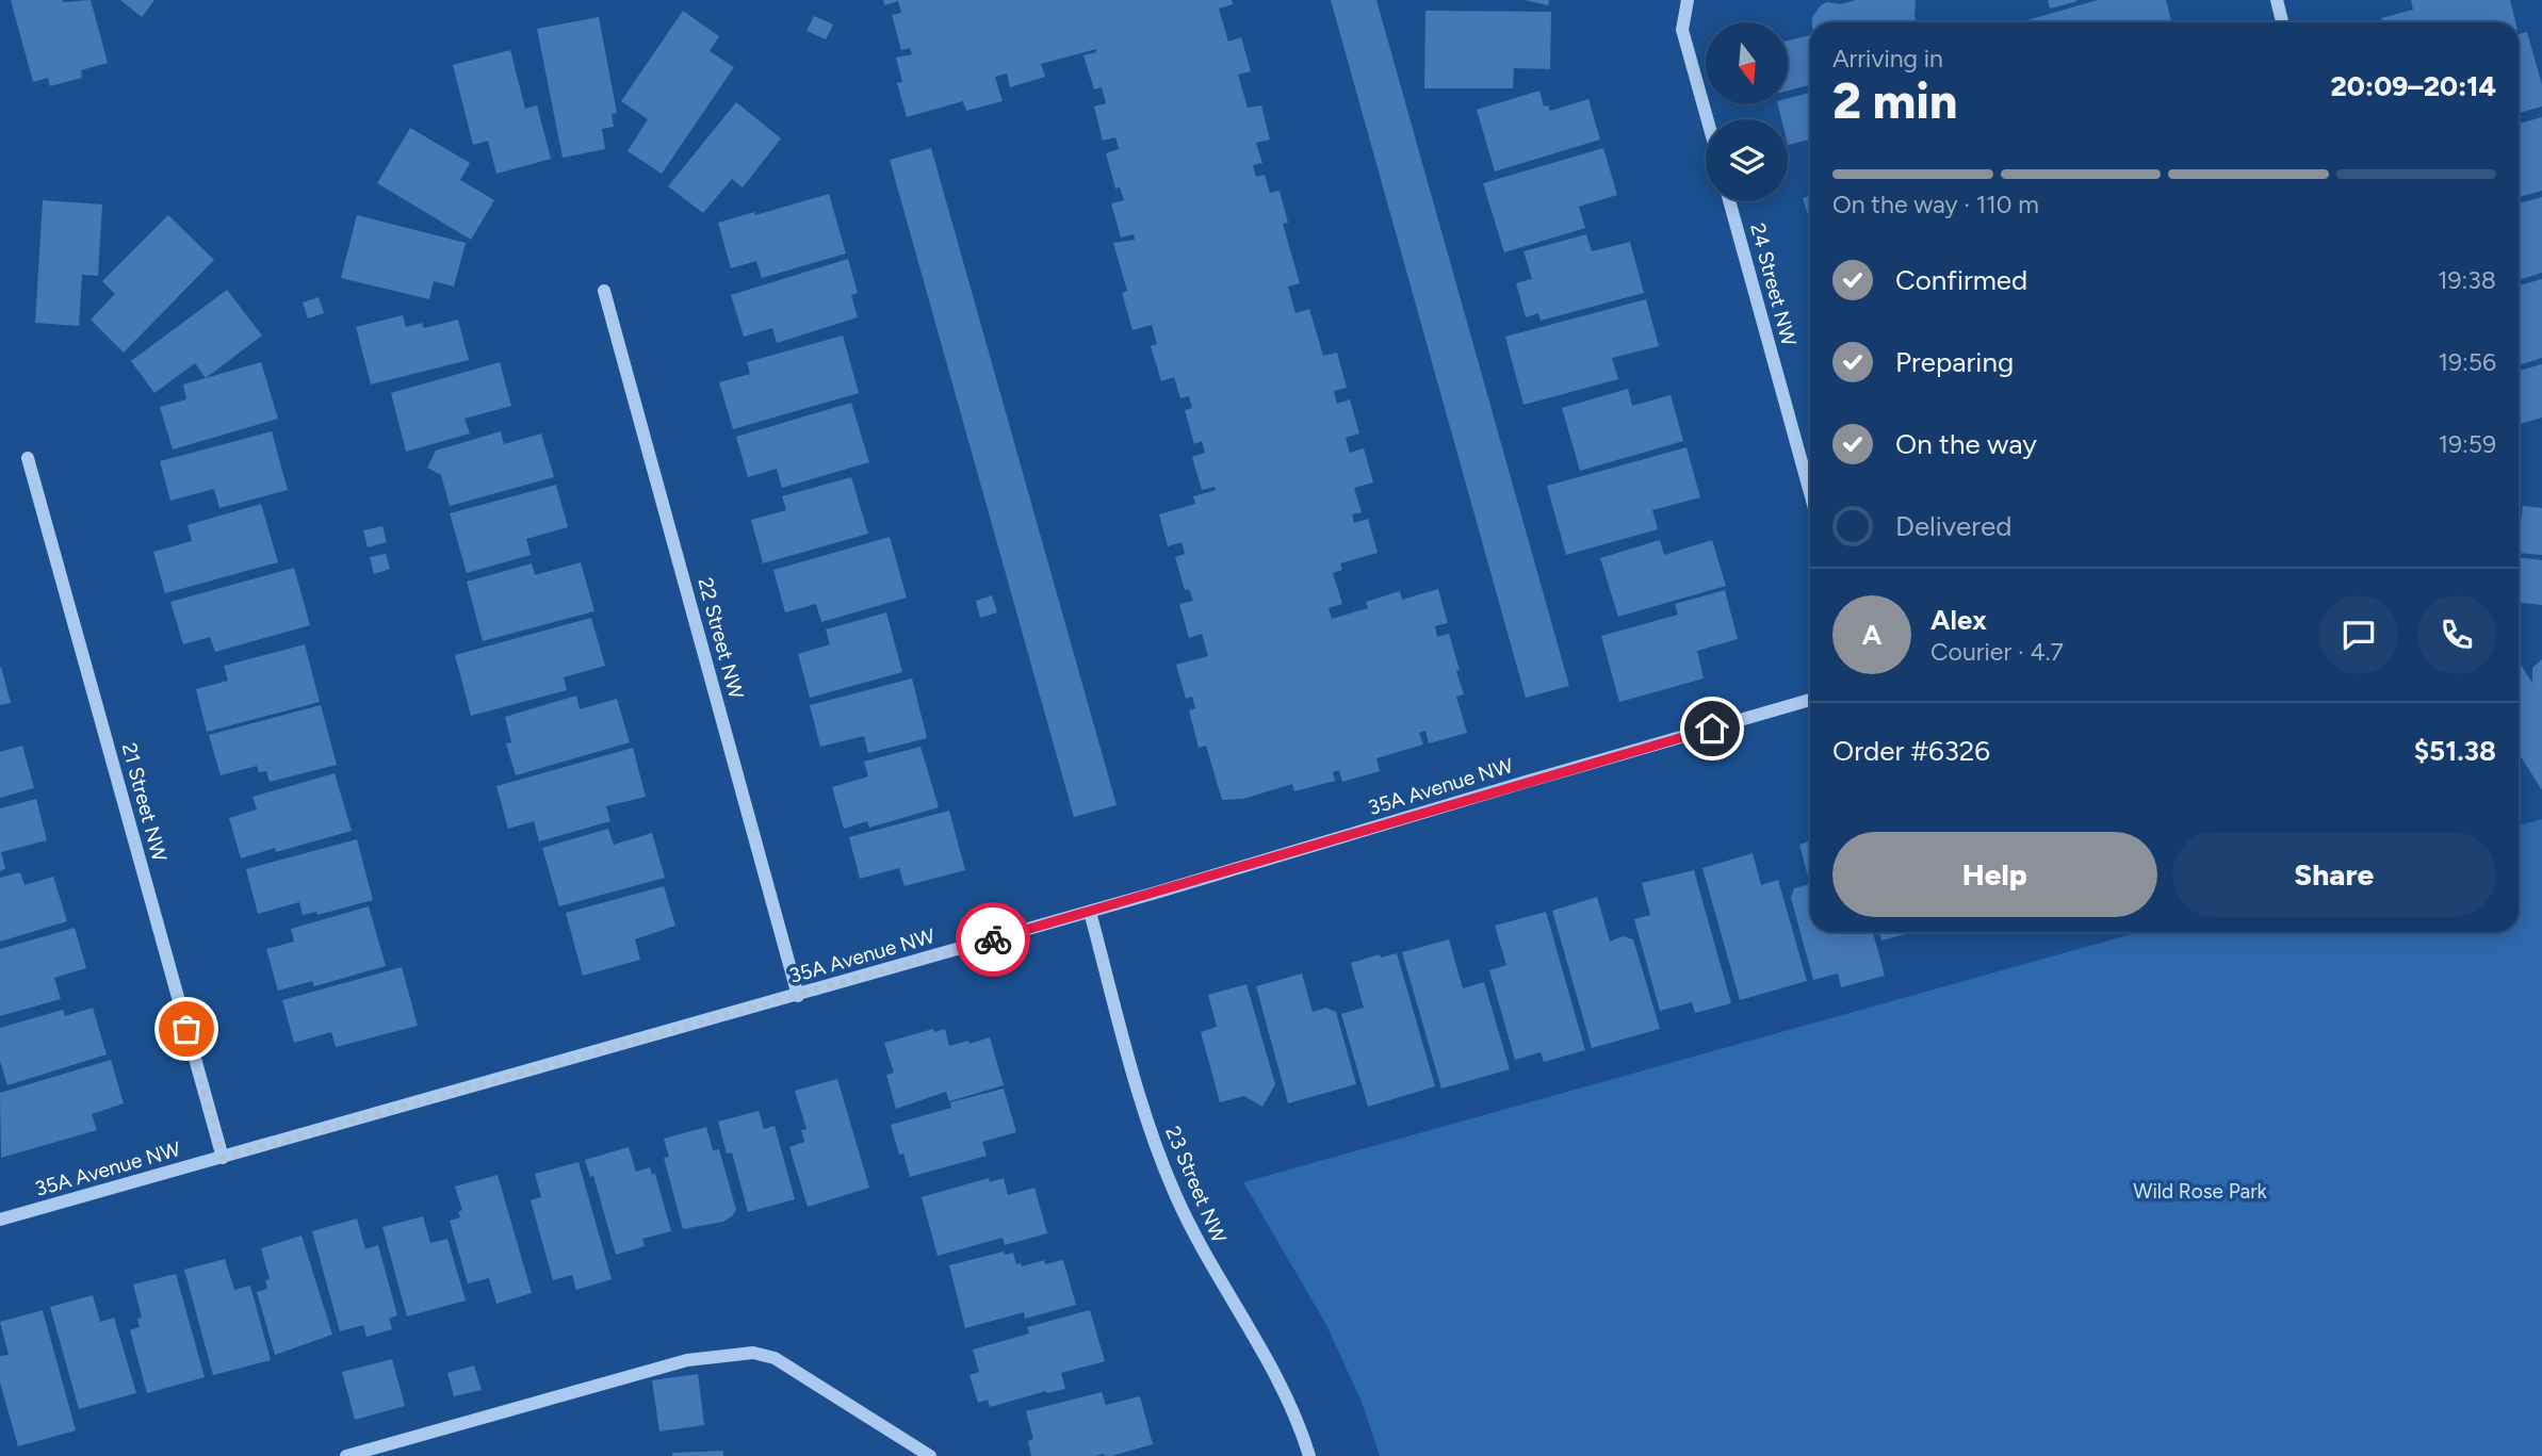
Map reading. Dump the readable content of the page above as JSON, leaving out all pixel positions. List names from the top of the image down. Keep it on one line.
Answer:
{"streets":{"street":["24 Street NW","22 Street NW","35A Avenue NW","21 Street NW","23 Street NW"]},"crossings":[["22 Street NW","35A Avenue NW"],["35A Avenue NW","21 Street NW"],["35A Avenue NW","23 Street NW"]],"parks":["Wild Rose Park"],"north":"bottom","page":{"heading":["2 min","Arriving in","20:09–20:14"],"panel":["Alex","Courier · 4.7","Order #6326","$51.38"],"bar":"On the way · 110 m","list":[["Confirmed","19:38"],["Preparing","19:56"],["On the way","19:59"],"Delivered"],"round":"A","buttons":["Help","Share"]}}
